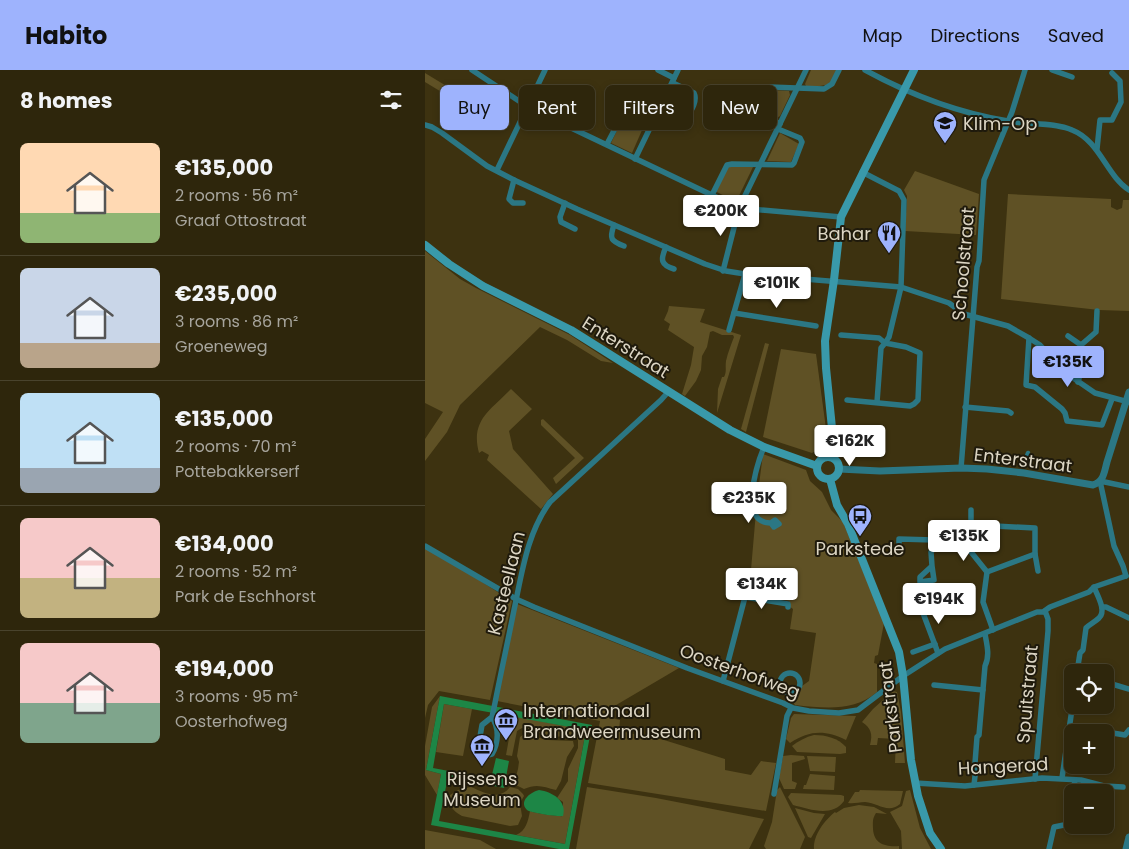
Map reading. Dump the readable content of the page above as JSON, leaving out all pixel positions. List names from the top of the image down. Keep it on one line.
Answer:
{"streets":{"main road":["Enterstraat","Parkstraat"],"street":["Schoolstraat","Kasteellaan","Oosterhofweg","Spuitstraat","Hangerad"]},"crossings":[["Schoolstraat","Enterstraat"],["Enterstraat","Kasteellaan"],["Enterstraat","Parkstraat"],["Kasteellaan","Oosterhofweg"],["Oosterhofweg","Spuitstraat"],["Oosterhofweg","Parkstraat"],["Spuitstraat","Hangerad"],["Parkstraat","Hangerad"]],"places":{"school or university":["Klim-Op"],"restaurant":["Bahar"],"bus stop":["Parkstede"],"museum":["Internationaal Brandweermuseum","Rijssens Museum"]},"page":{"header":"Habito","nav":["Map","Directions","Saved"],"heading":"8 homes","chip":["Buy","Rent","Filters","New"],"list":[{"name":"€135,000","note":"2 rooms · 56 m² · Graaf Ottostraat"},{"name":"€235,000","note":"3 rooms · 86 m² · Groeneweg"},{"name":"€135,000","note":"2 rooms · 70 m² · Pottebakkerserf"},{"name":"€134,000","note":"2 rooms · 52 m² · Park de Eschhorst"},{"name":"€194,000","note":"3 rooms · 95 m² · Oosterhofweg"}],"price":["€200K","€101K","€135K","€162K","€235K","€135K","€134K","€194K"],"map_buttons":["+","−"]}}
